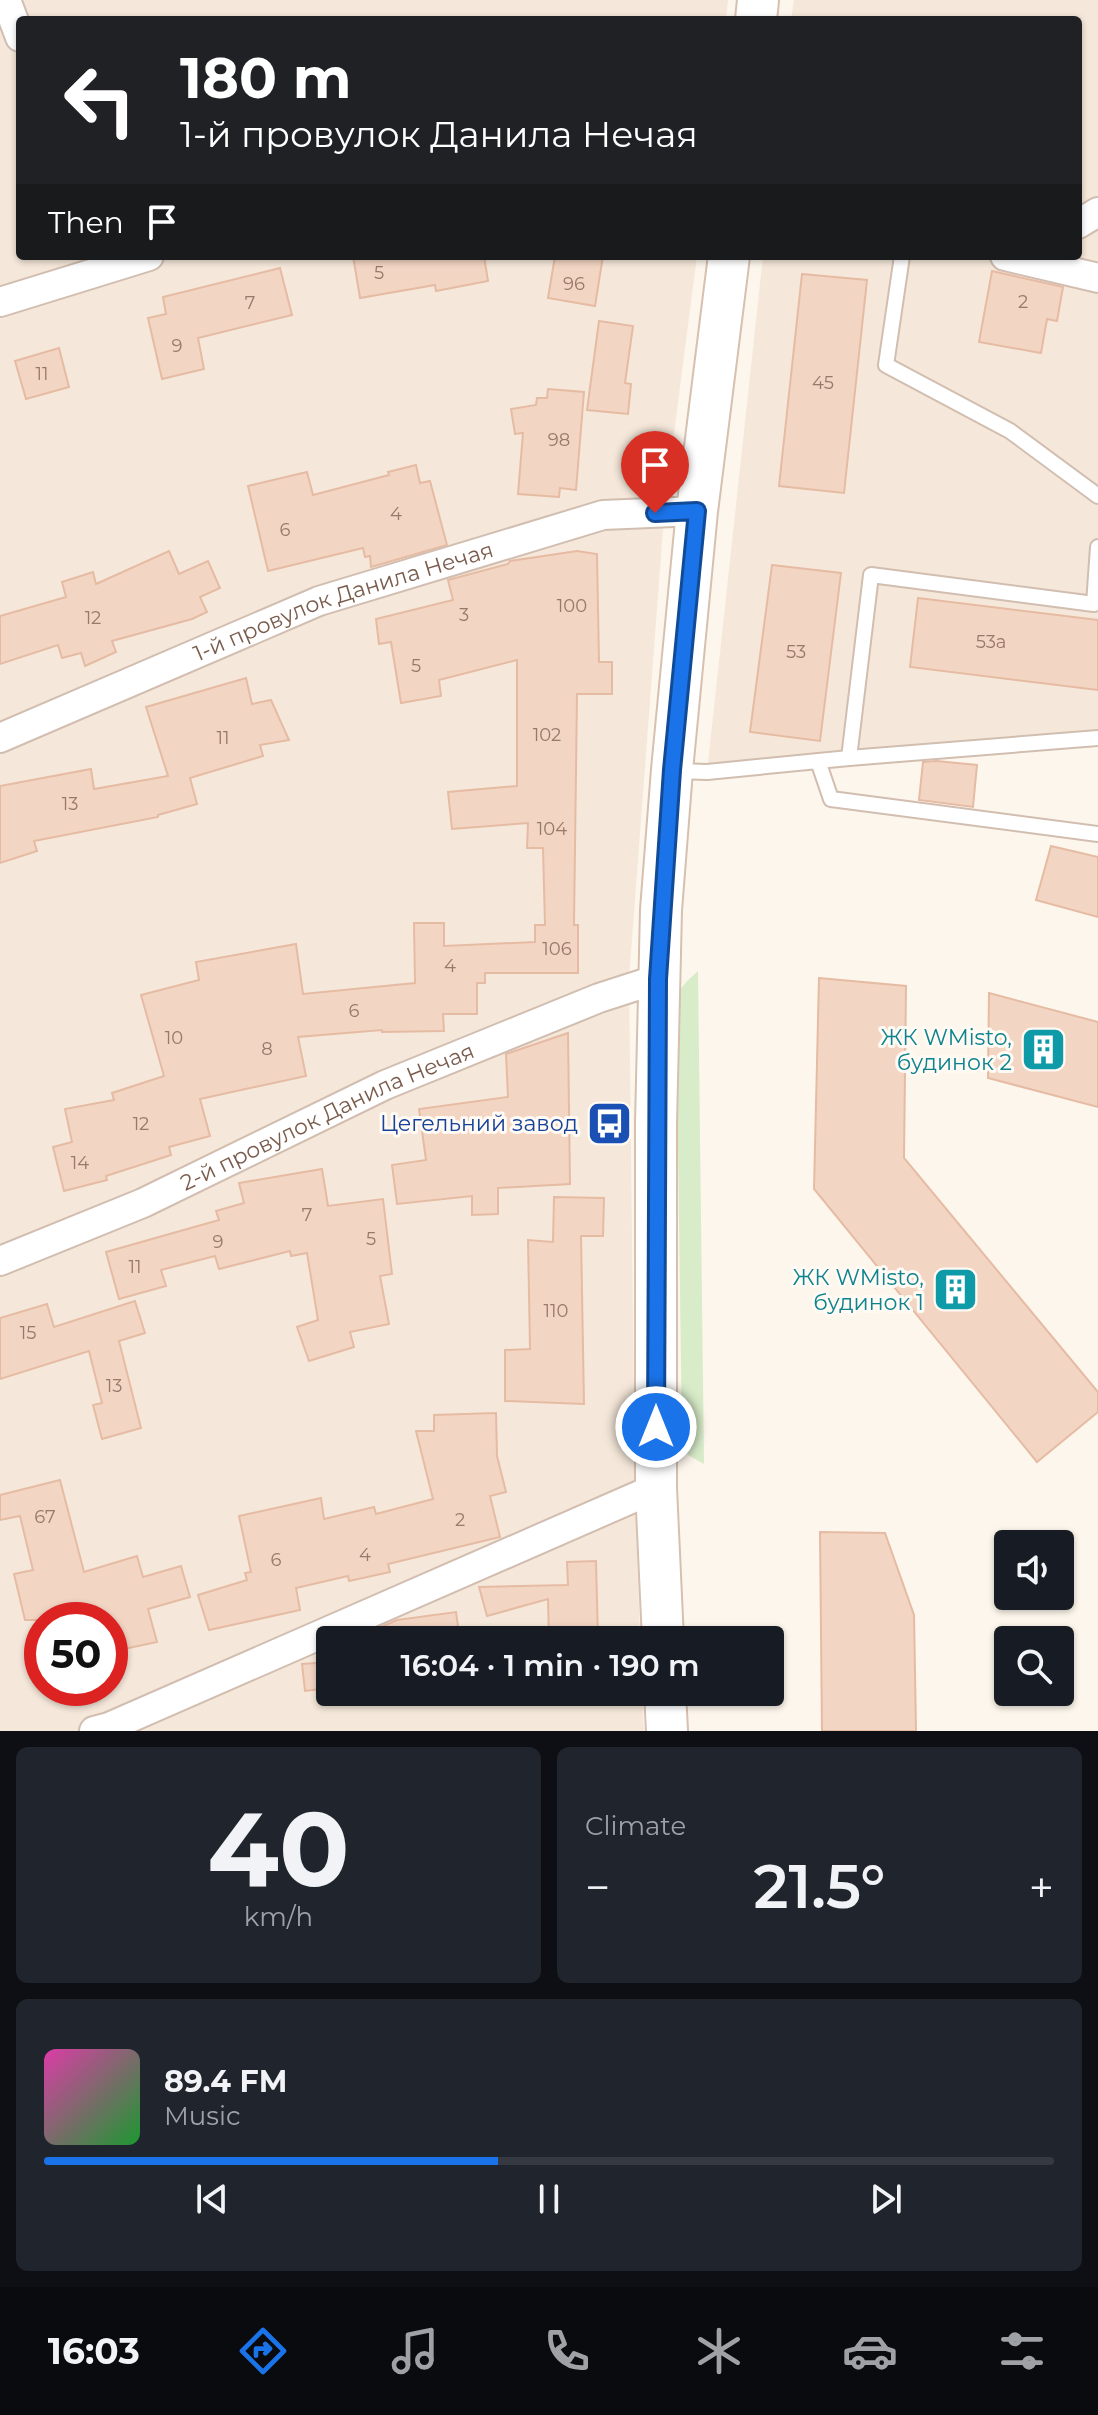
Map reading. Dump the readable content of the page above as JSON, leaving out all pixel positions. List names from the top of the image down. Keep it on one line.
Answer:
{"streets":{"street":["1-й провулок Данила Нечая","2-й провулок Данила Нечая"]},"places":{"building":["ЖК WMisto, будинок 2","ЖК WMisto, будинок 1"],"bus stop":["Цегельний завод"]},"house_numbers":["5","96","2","7","9","11","45","98","4","6","100","3","12","53а","53","5","102","11","13","104","106","4","6","10","8","12","14","7","5","9","11","110","15","13","67","2","4","6"],"page":{"turn":["180 m","1-й провулок Данила Нечая"],"then":"Then","limit":"50","trip":"16:04 · 1 min · 190 m","tile":[["40","km/h"],"Climate"],"heat":["−","21.5°","+"],"song":["89.4 FM","Music"],"tabs":"16:03"}}
